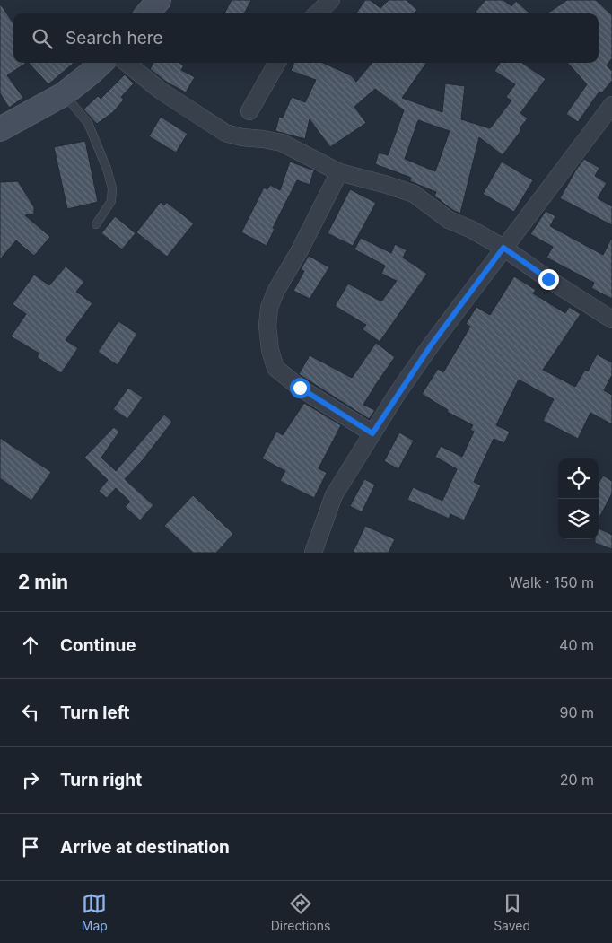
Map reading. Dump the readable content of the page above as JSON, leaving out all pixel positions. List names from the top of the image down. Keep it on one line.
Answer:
{"page":{"search":"Search here","heading":["2 min","Walk · 150 m"],"list":[["Continue","40 m"],["Turn left","90 m"],["Turn right","20 m"],"Arrive at destination"],"nav":["Map","Directions","Saved"]}}
